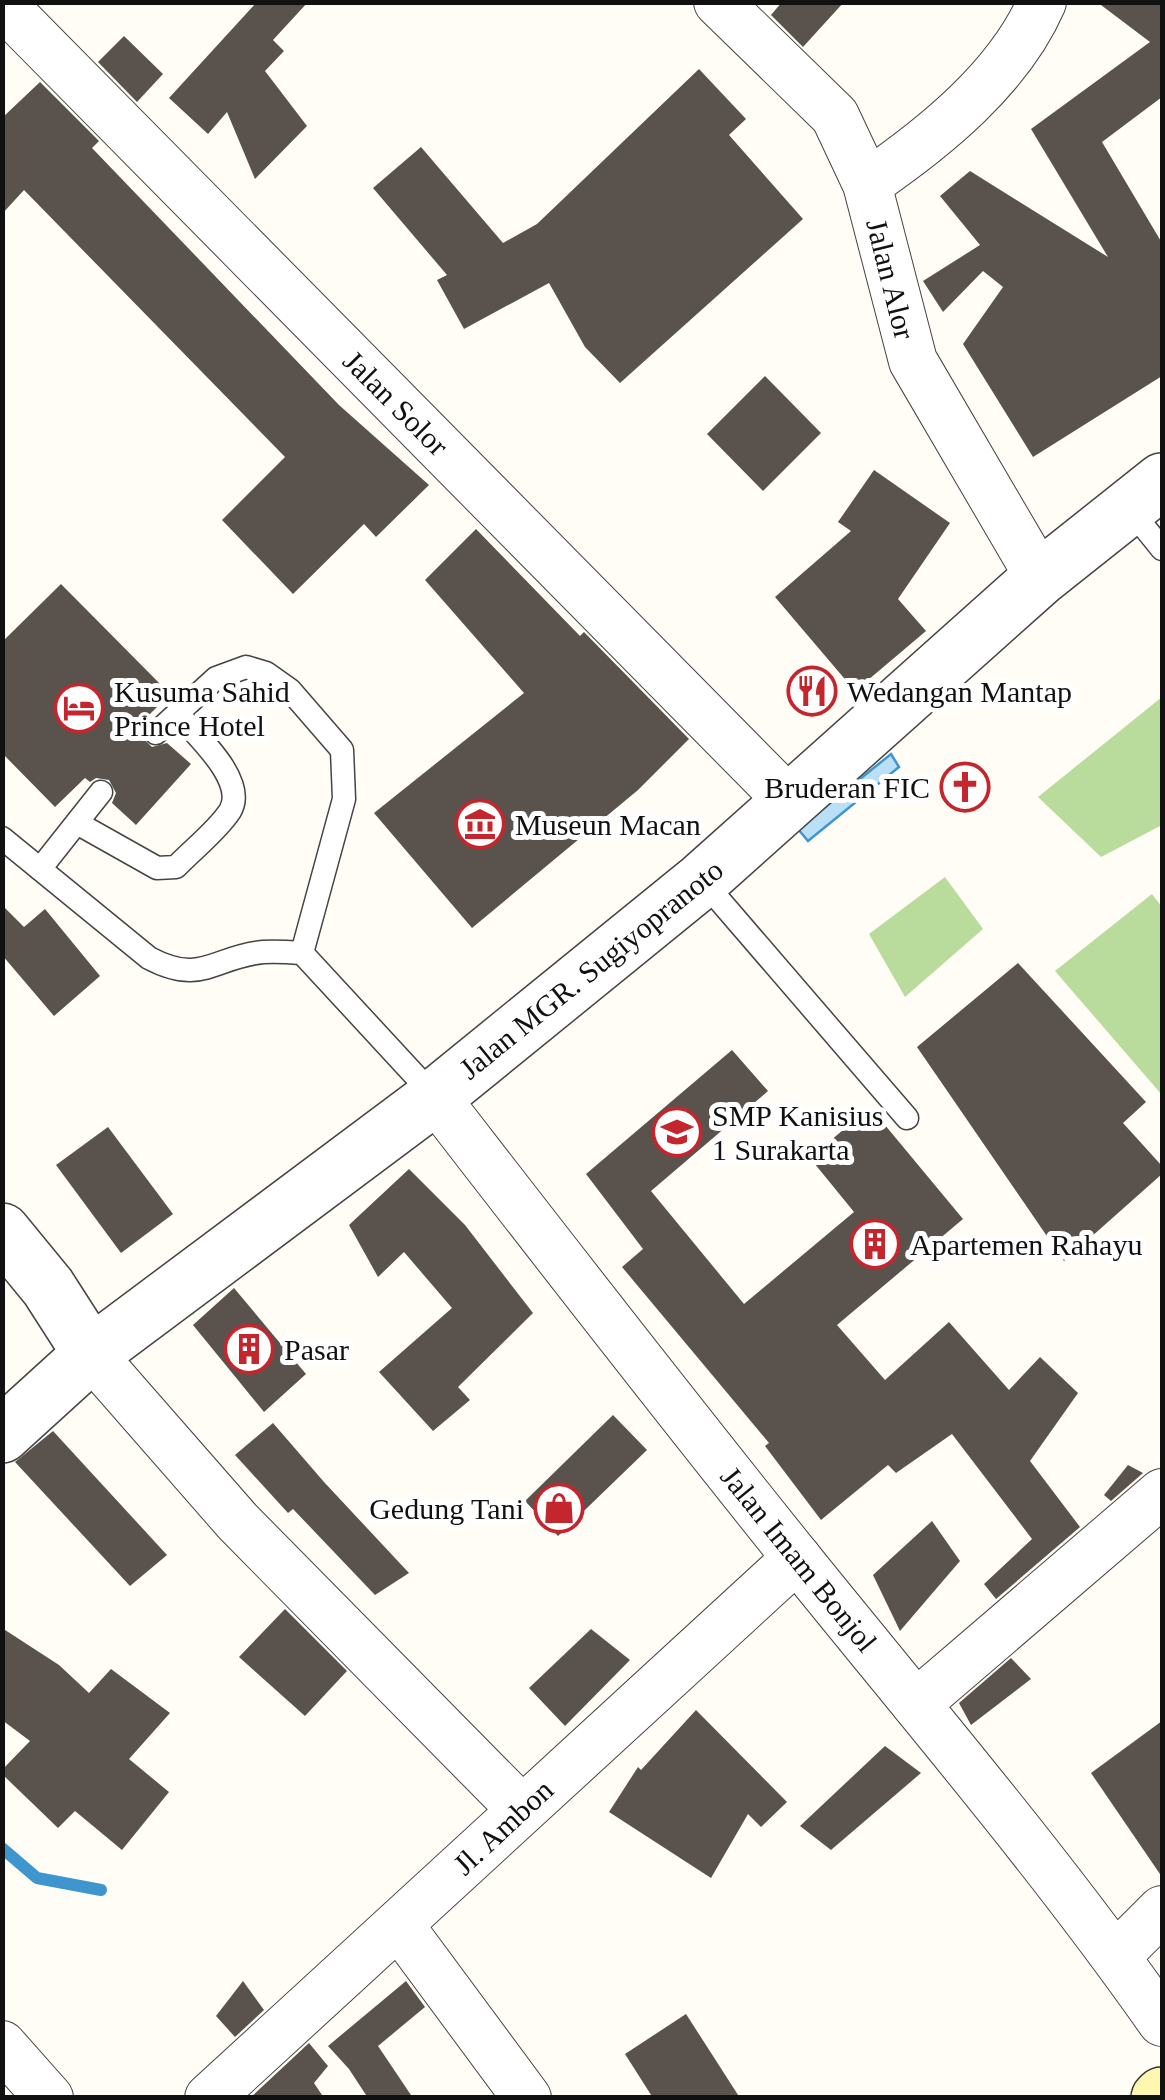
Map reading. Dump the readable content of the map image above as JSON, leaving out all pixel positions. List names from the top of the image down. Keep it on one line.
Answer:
{"streets":{"street":["Jalan Alor","Jalan Solor","Jalan MGR. Sugiyopranoto","Jalan Imam Bonjol","Jl. Ambon"]},"crossings":[["Jalan Alor","Jalan MGR. Sugiyopranoto"],["Jalan Solor","Jalan MGR. Sugiyopranoto"],["Jalan MGR. Sugiyopranoto","Jalan Imam Bonjol"],["Jalan Imam Bonjol","Jl. Ambon"]],"places":{"restaurant":["Wedangan Mantap"],"hotel":["Kusuma Sahid Prince Hotel"],"church":["Bruderan FIC"],"museum":["Museun Macan"],"school or university":["SMP Kanisius 1 Surakarta"],"building":["Apartemen Rahayu","Pasar"],"shop":["Gedung Tani"]}}
